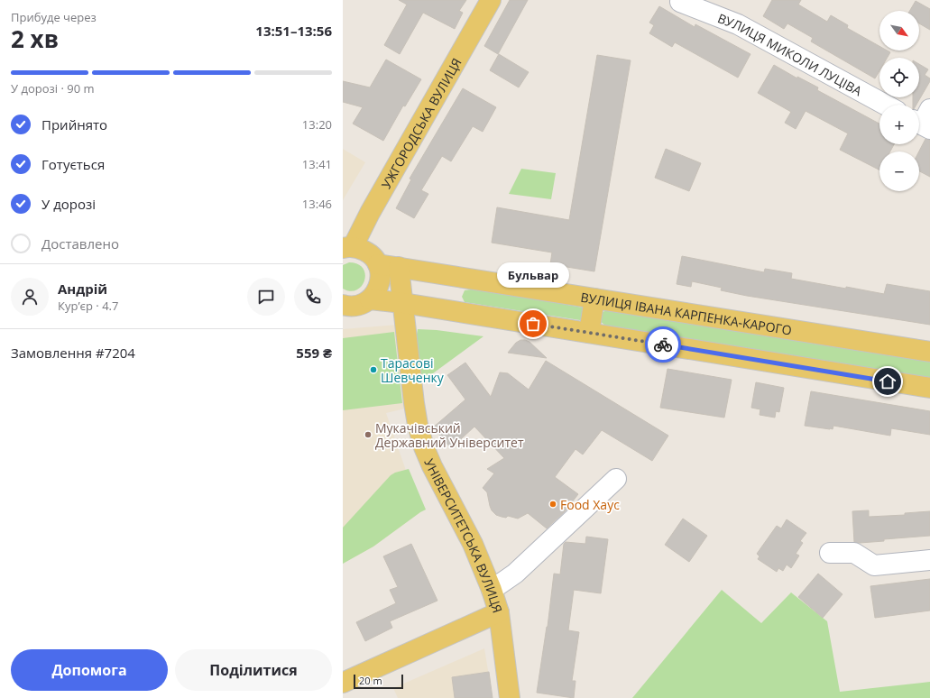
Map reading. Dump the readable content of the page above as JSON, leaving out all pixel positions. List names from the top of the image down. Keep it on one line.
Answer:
{"streets":{"main road":["УЖГОРОДСЬКА ВУЛИЦЯ","ВУЛИЦЯ ІВАНА КАРПЕНКА-КАРОГО","УНІВЕРСИТЕТСЬКА ВУЛИЦЯ"],"street":["ВУЛИЦЯ МИКОЛИ ЛУЦІВА"]},"crossings":[["ВУЛИЦЯ ІВАНА КАРПЕНКА-КАРОГО","УНІВЕРСИТЕТСЬКА ВУЛИЦЯ"]],"places":["Бульвар","Тарасові Шевченку","Мукачівський Державний Університет","Food Хаус"],"scale_bar":"20 m","north":"bottom right","page":{"heading":["2 хв","Прибуде через","13:51–13:56"],"panel":["Андрій","Кур’єр · 4.7","Замовлення #7204","559 ₴"],"map_buttons":["+","−"],"bar":"У дорозі · 90 m","list":[["Прийнято","13:20"],["Готується","13:41"],["У дорозі","13:46"],"Доставлено"],"bubble":"Бульвар","buttons":["Допомога","Поділитися"],"scale":"20 m"}}
